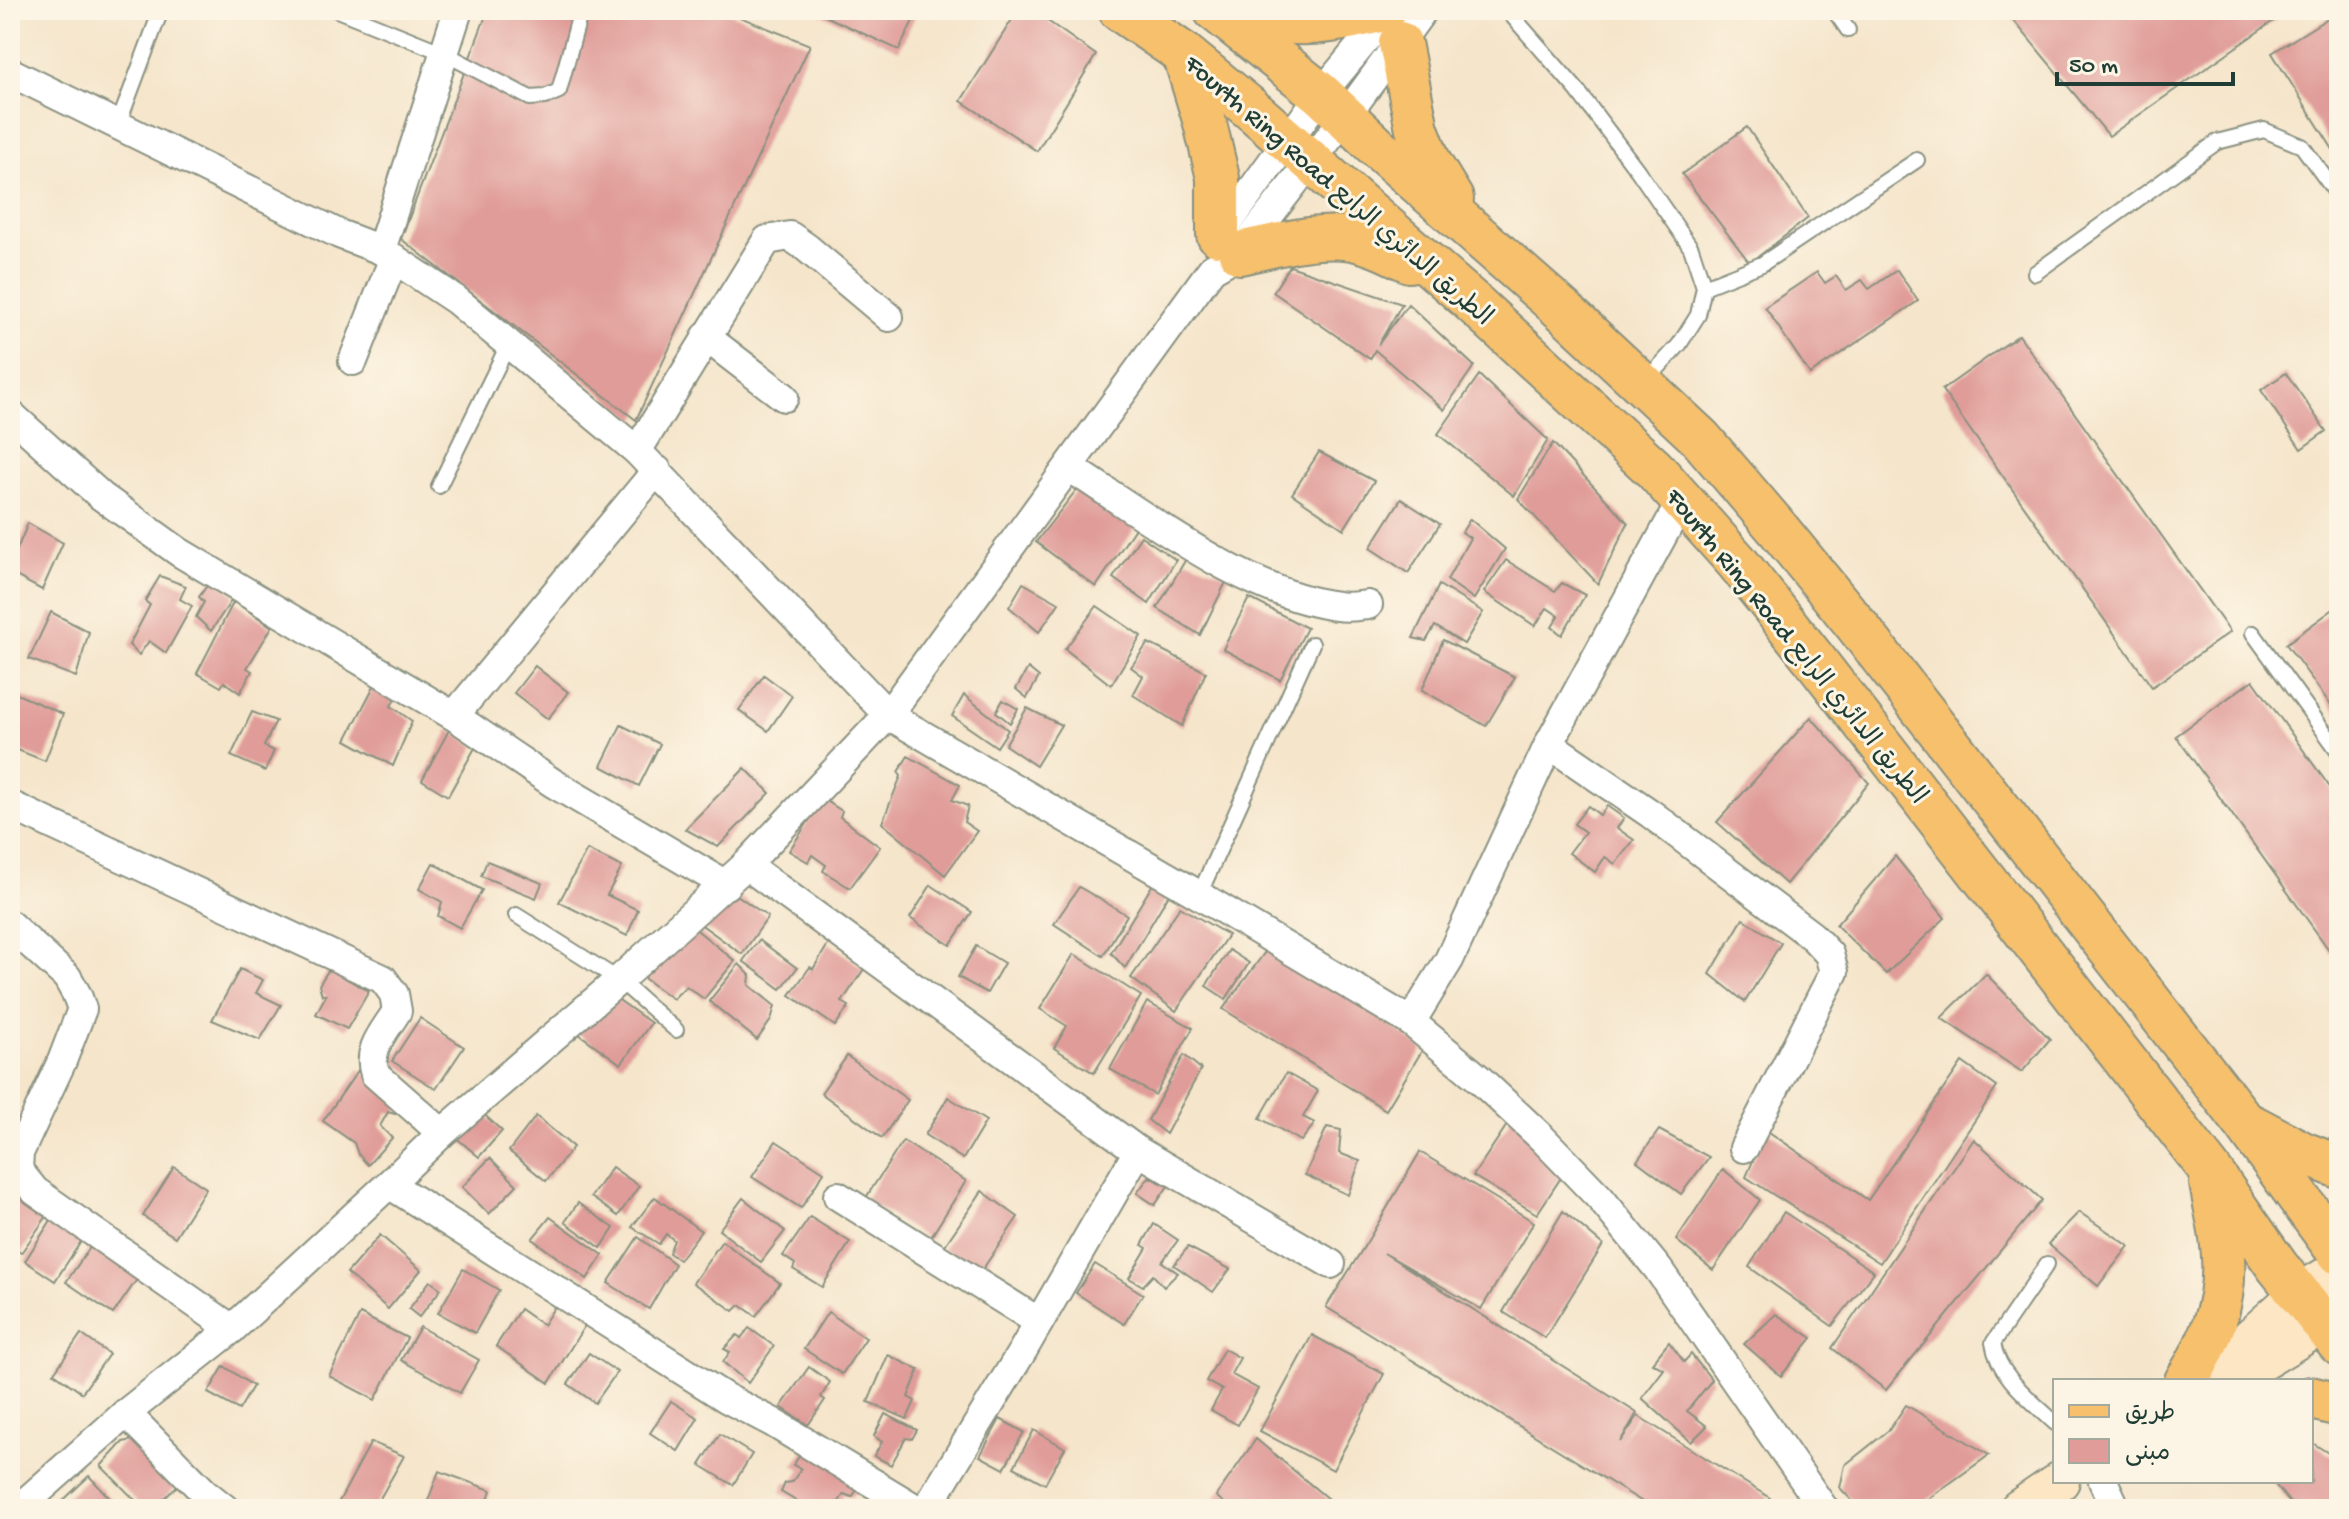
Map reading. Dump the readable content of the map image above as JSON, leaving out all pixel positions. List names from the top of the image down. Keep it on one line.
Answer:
{"streets":{"main road":["Fourth Ring Road الطريق الدائري الرابع"]},"legend":["طريق","مبنى"],"scale_bar":"50 m"}
